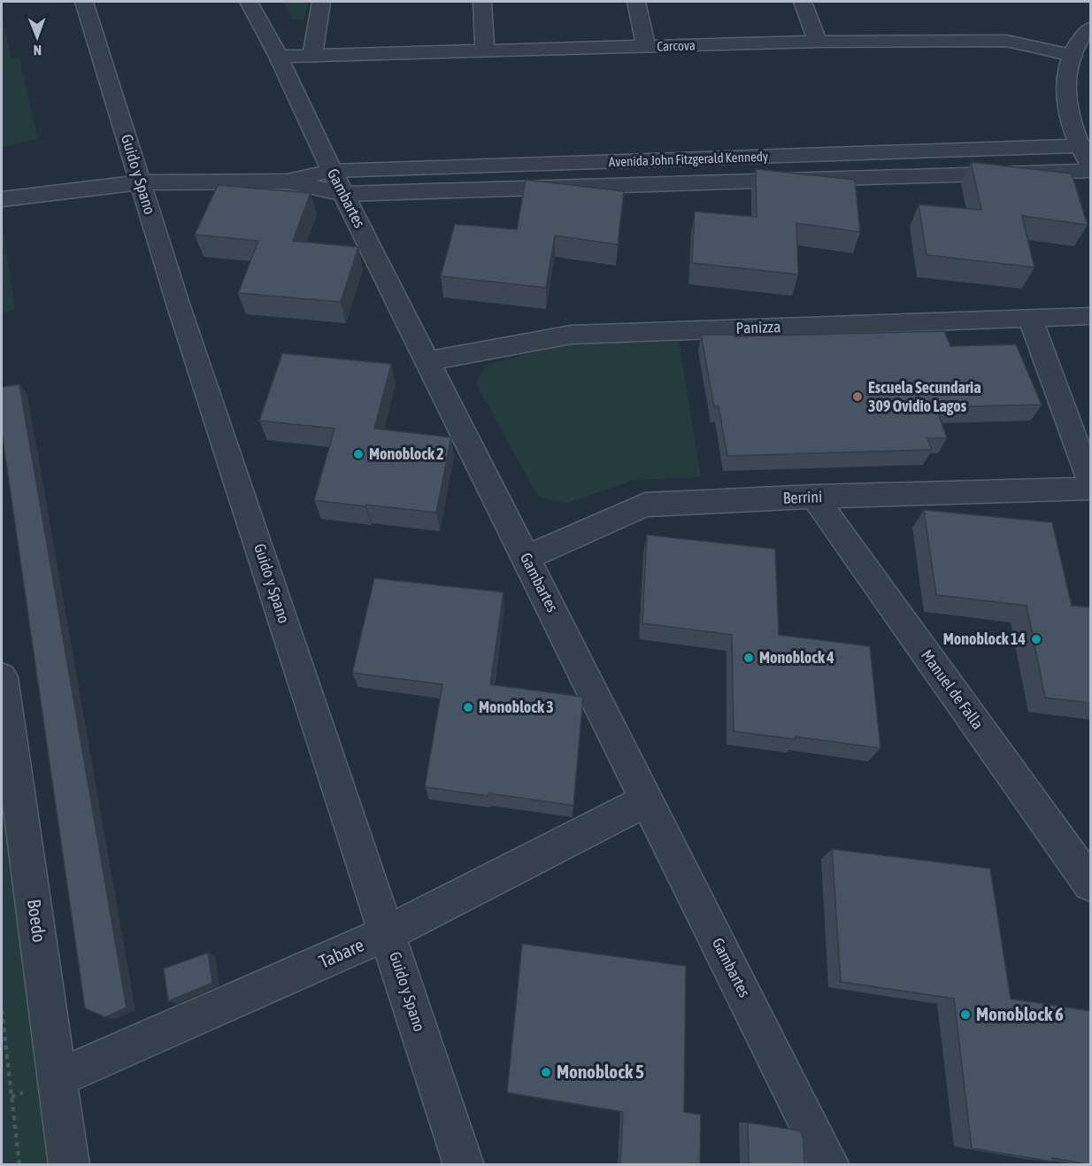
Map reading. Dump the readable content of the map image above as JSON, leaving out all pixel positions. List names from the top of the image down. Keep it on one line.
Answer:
{"streets":{"street":["Carcova","Avenida John Fitzgerald Kennedy","Guido y Spano","Gambartes","Panizza","Berrini","Manuel de Falla","Boedo","Tabare"]},"crossings":[["Carcova","Gambartes"],["Avenida John Fitzgerald Kennedy","Guido y Spano"],["Avenida John Fitzgerald Kennedy","Gambartes"],["Guido y Spano","Tabare"],["Gambartes","Panizza"],["Gambartes","Berrini"],["Gambartes","Tabare"],["Berrini","Manuel de Falla"],["Boedo","Tabare"]],"places":["Escuela Secundaria 309 Ovidio Lagos","Monoblock 2","Monoblock 14","Monoblock 4","Monoblock 3","Monoblock 6","Monoblock 5"],"north":"bottom"}
